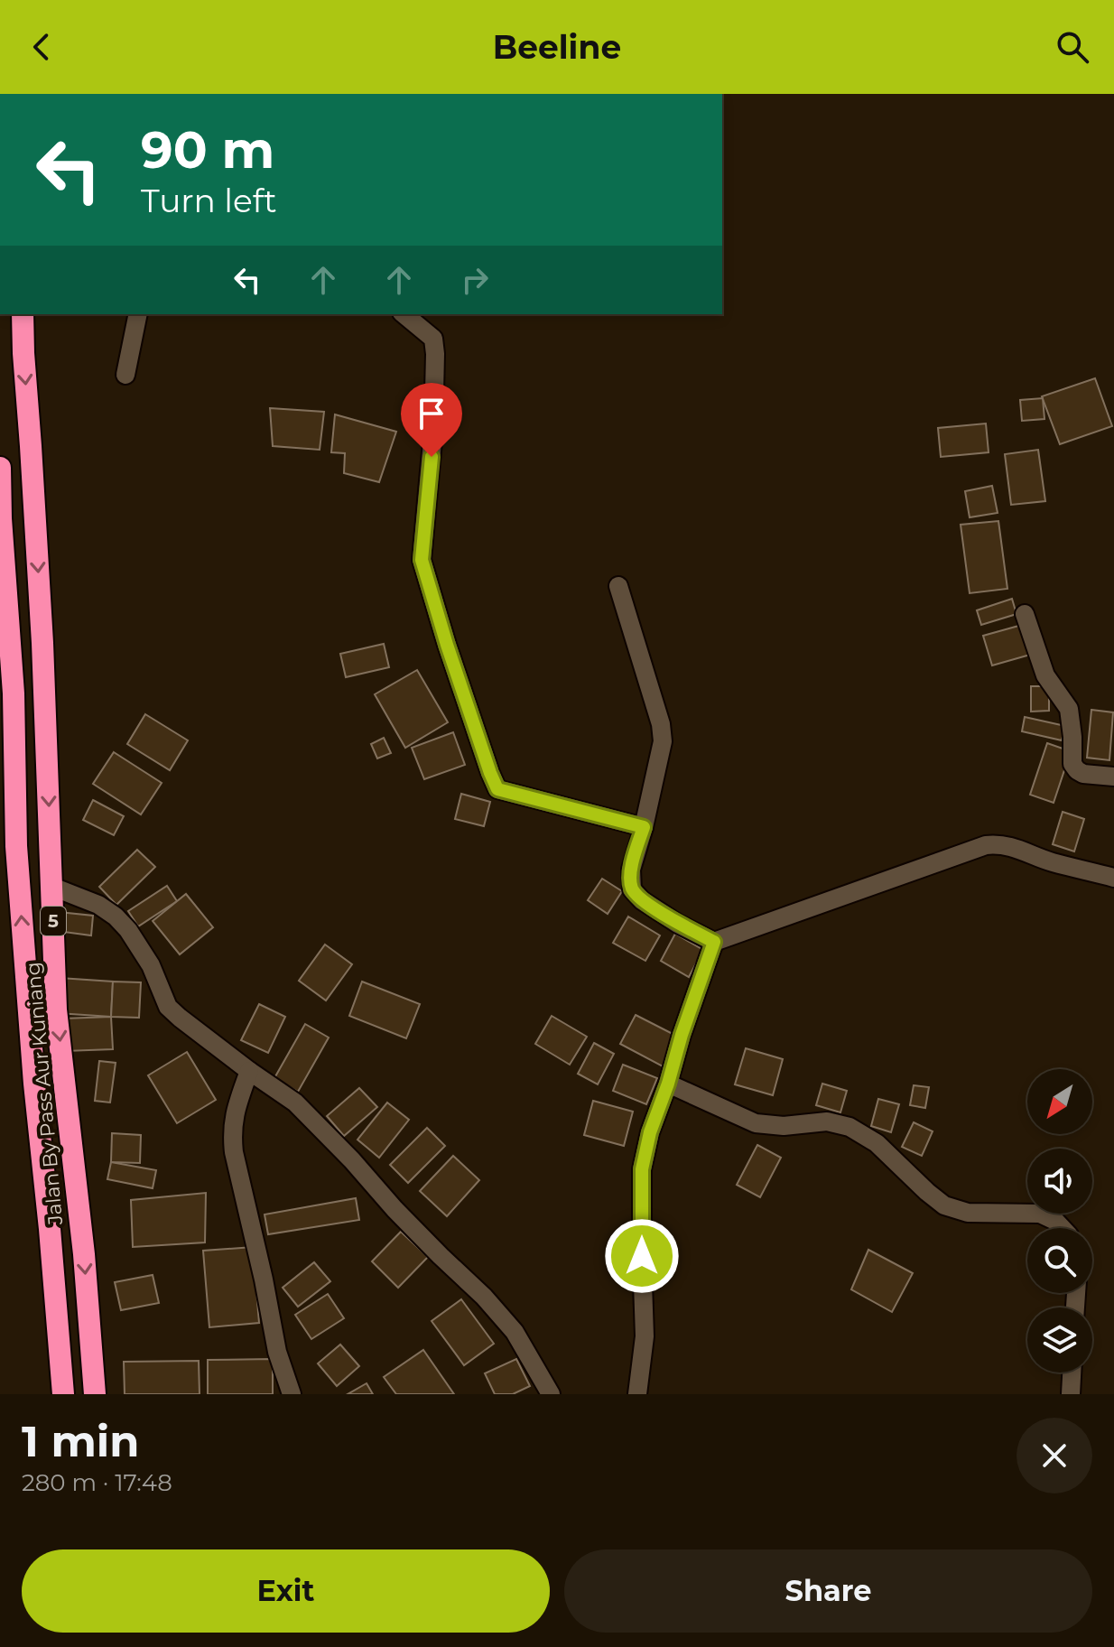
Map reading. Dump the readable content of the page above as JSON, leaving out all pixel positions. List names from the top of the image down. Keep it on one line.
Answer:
{"streets":{"highway":["5","Jalan By Pass Aur Kuniang"]},"north":"bottom left","page":{"header":"Beeline","turn":["90 m","Turn left"],"heading":["1 min","280 m · 17:48"],"buttons":["Exit","Share"]}}
